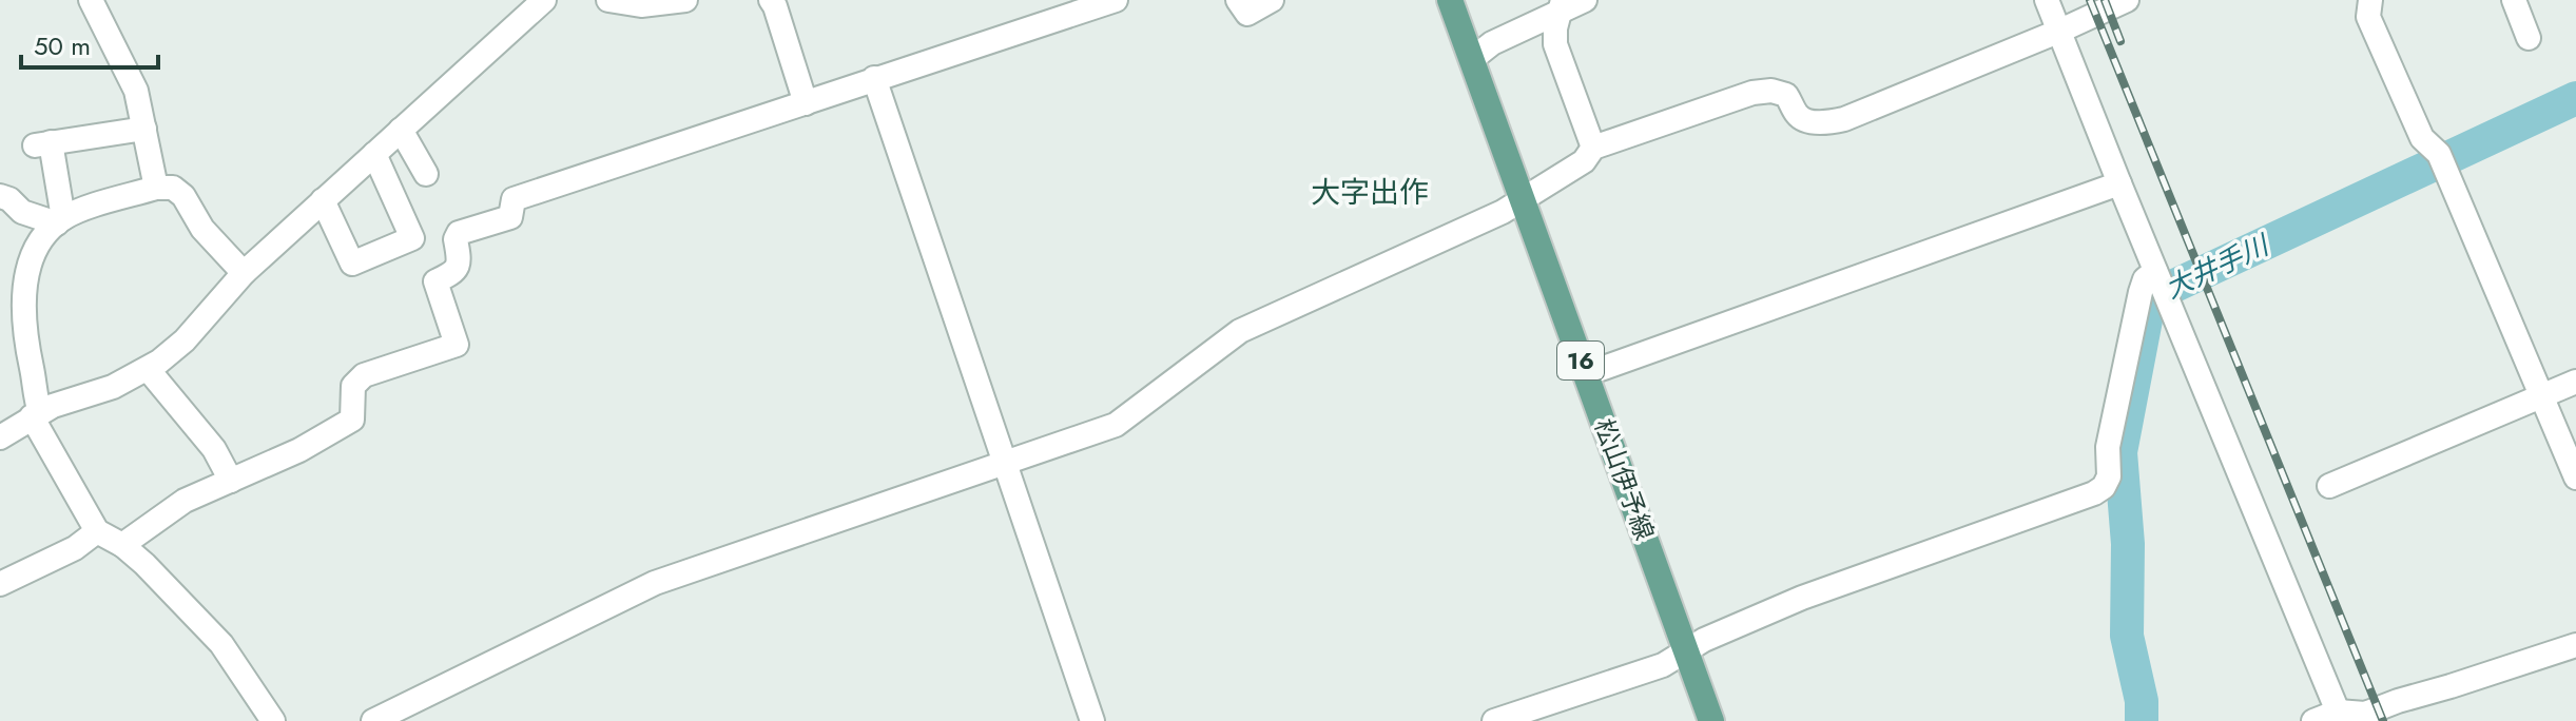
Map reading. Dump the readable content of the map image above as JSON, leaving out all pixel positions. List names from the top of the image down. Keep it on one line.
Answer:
{"streets":{"main road":["16","松山伊予線"]},"districts":["大字出作"],"water":["大井手川"],"scale_bar":"50 m"}
